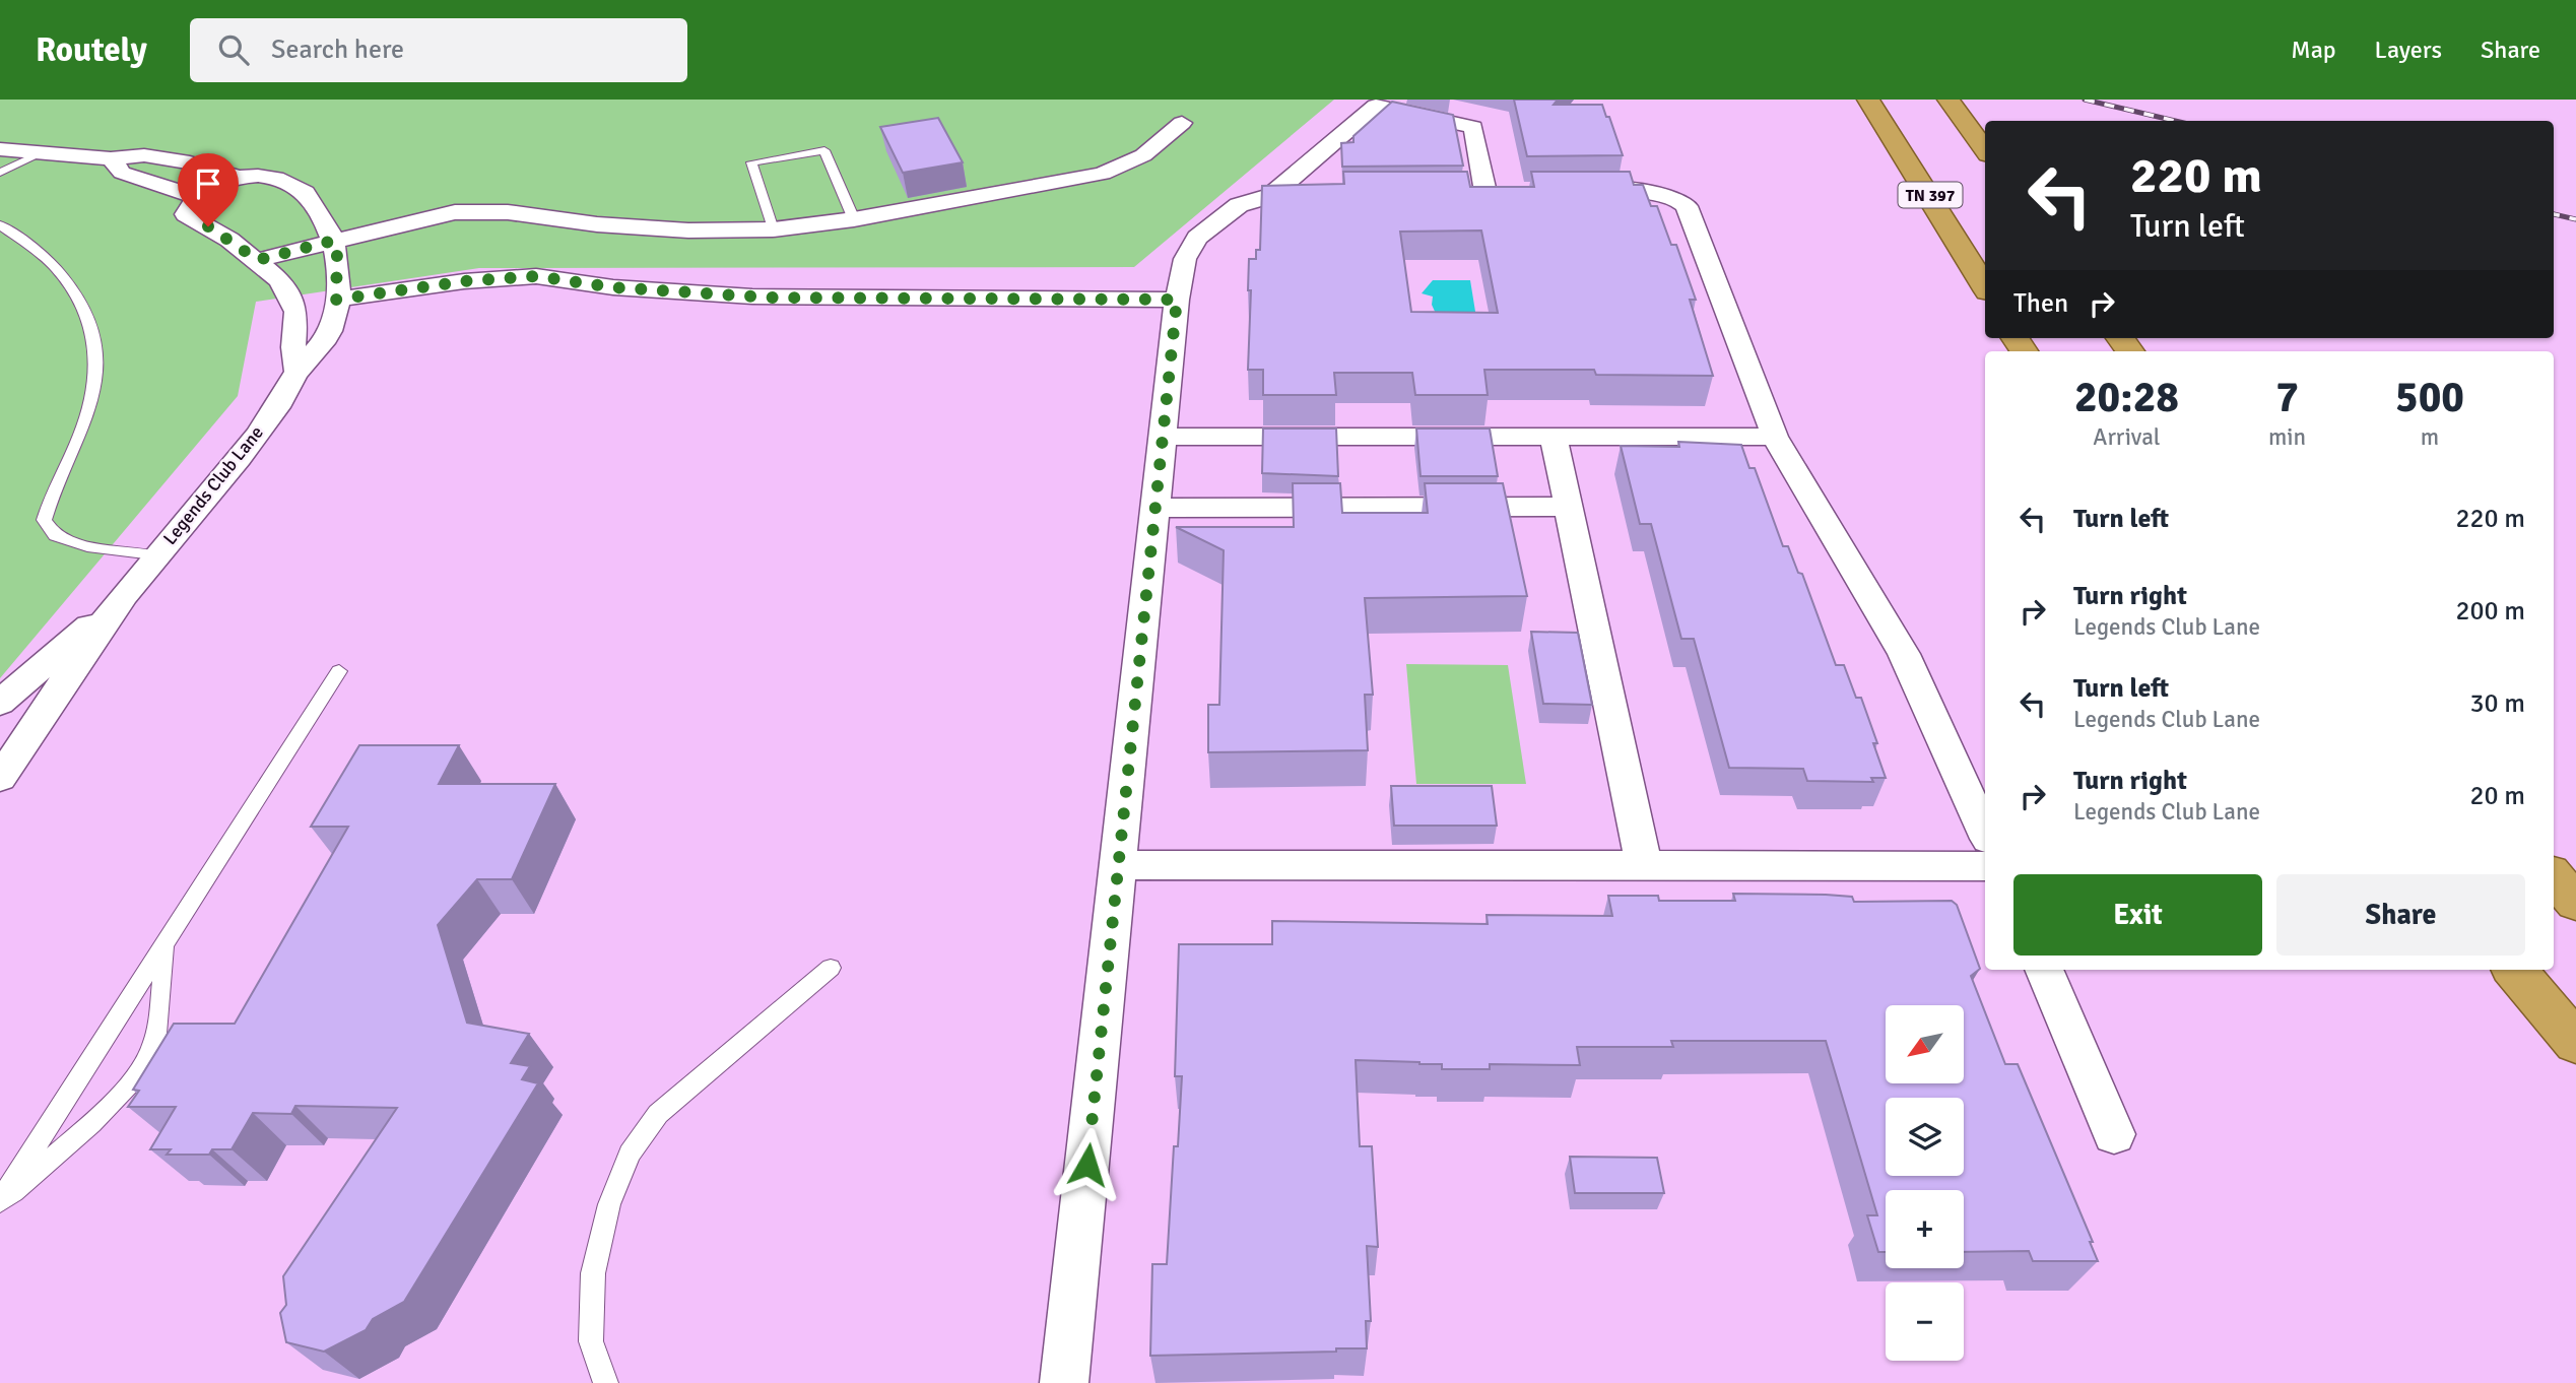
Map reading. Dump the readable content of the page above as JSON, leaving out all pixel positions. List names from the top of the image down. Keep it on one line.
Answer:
{"streets":{"highway":["TN 397"],"street":["Legends Club Lane"]},"north":"bottom left","page":{"header":"Routely","search":"Search here","nav":["Map","Layers","Share"],"turn":["220 m","Turn left"],"then":"Then","eta":["20:28","Arrival","7","min","500","m"],"list":[{"name":"Turn left","value":"220 m"},{"name":"Turn right","note":"Legends Club Lane","value":"200 m"},{"name":"Turn left","note":"Legends Club Lane","value":"30 m"},{"name":"Turn right","note":"Legends Club Lane","value":"20 m"}],"buttons":["Exit","Share"],"map_buttons":["+","−"]}}
